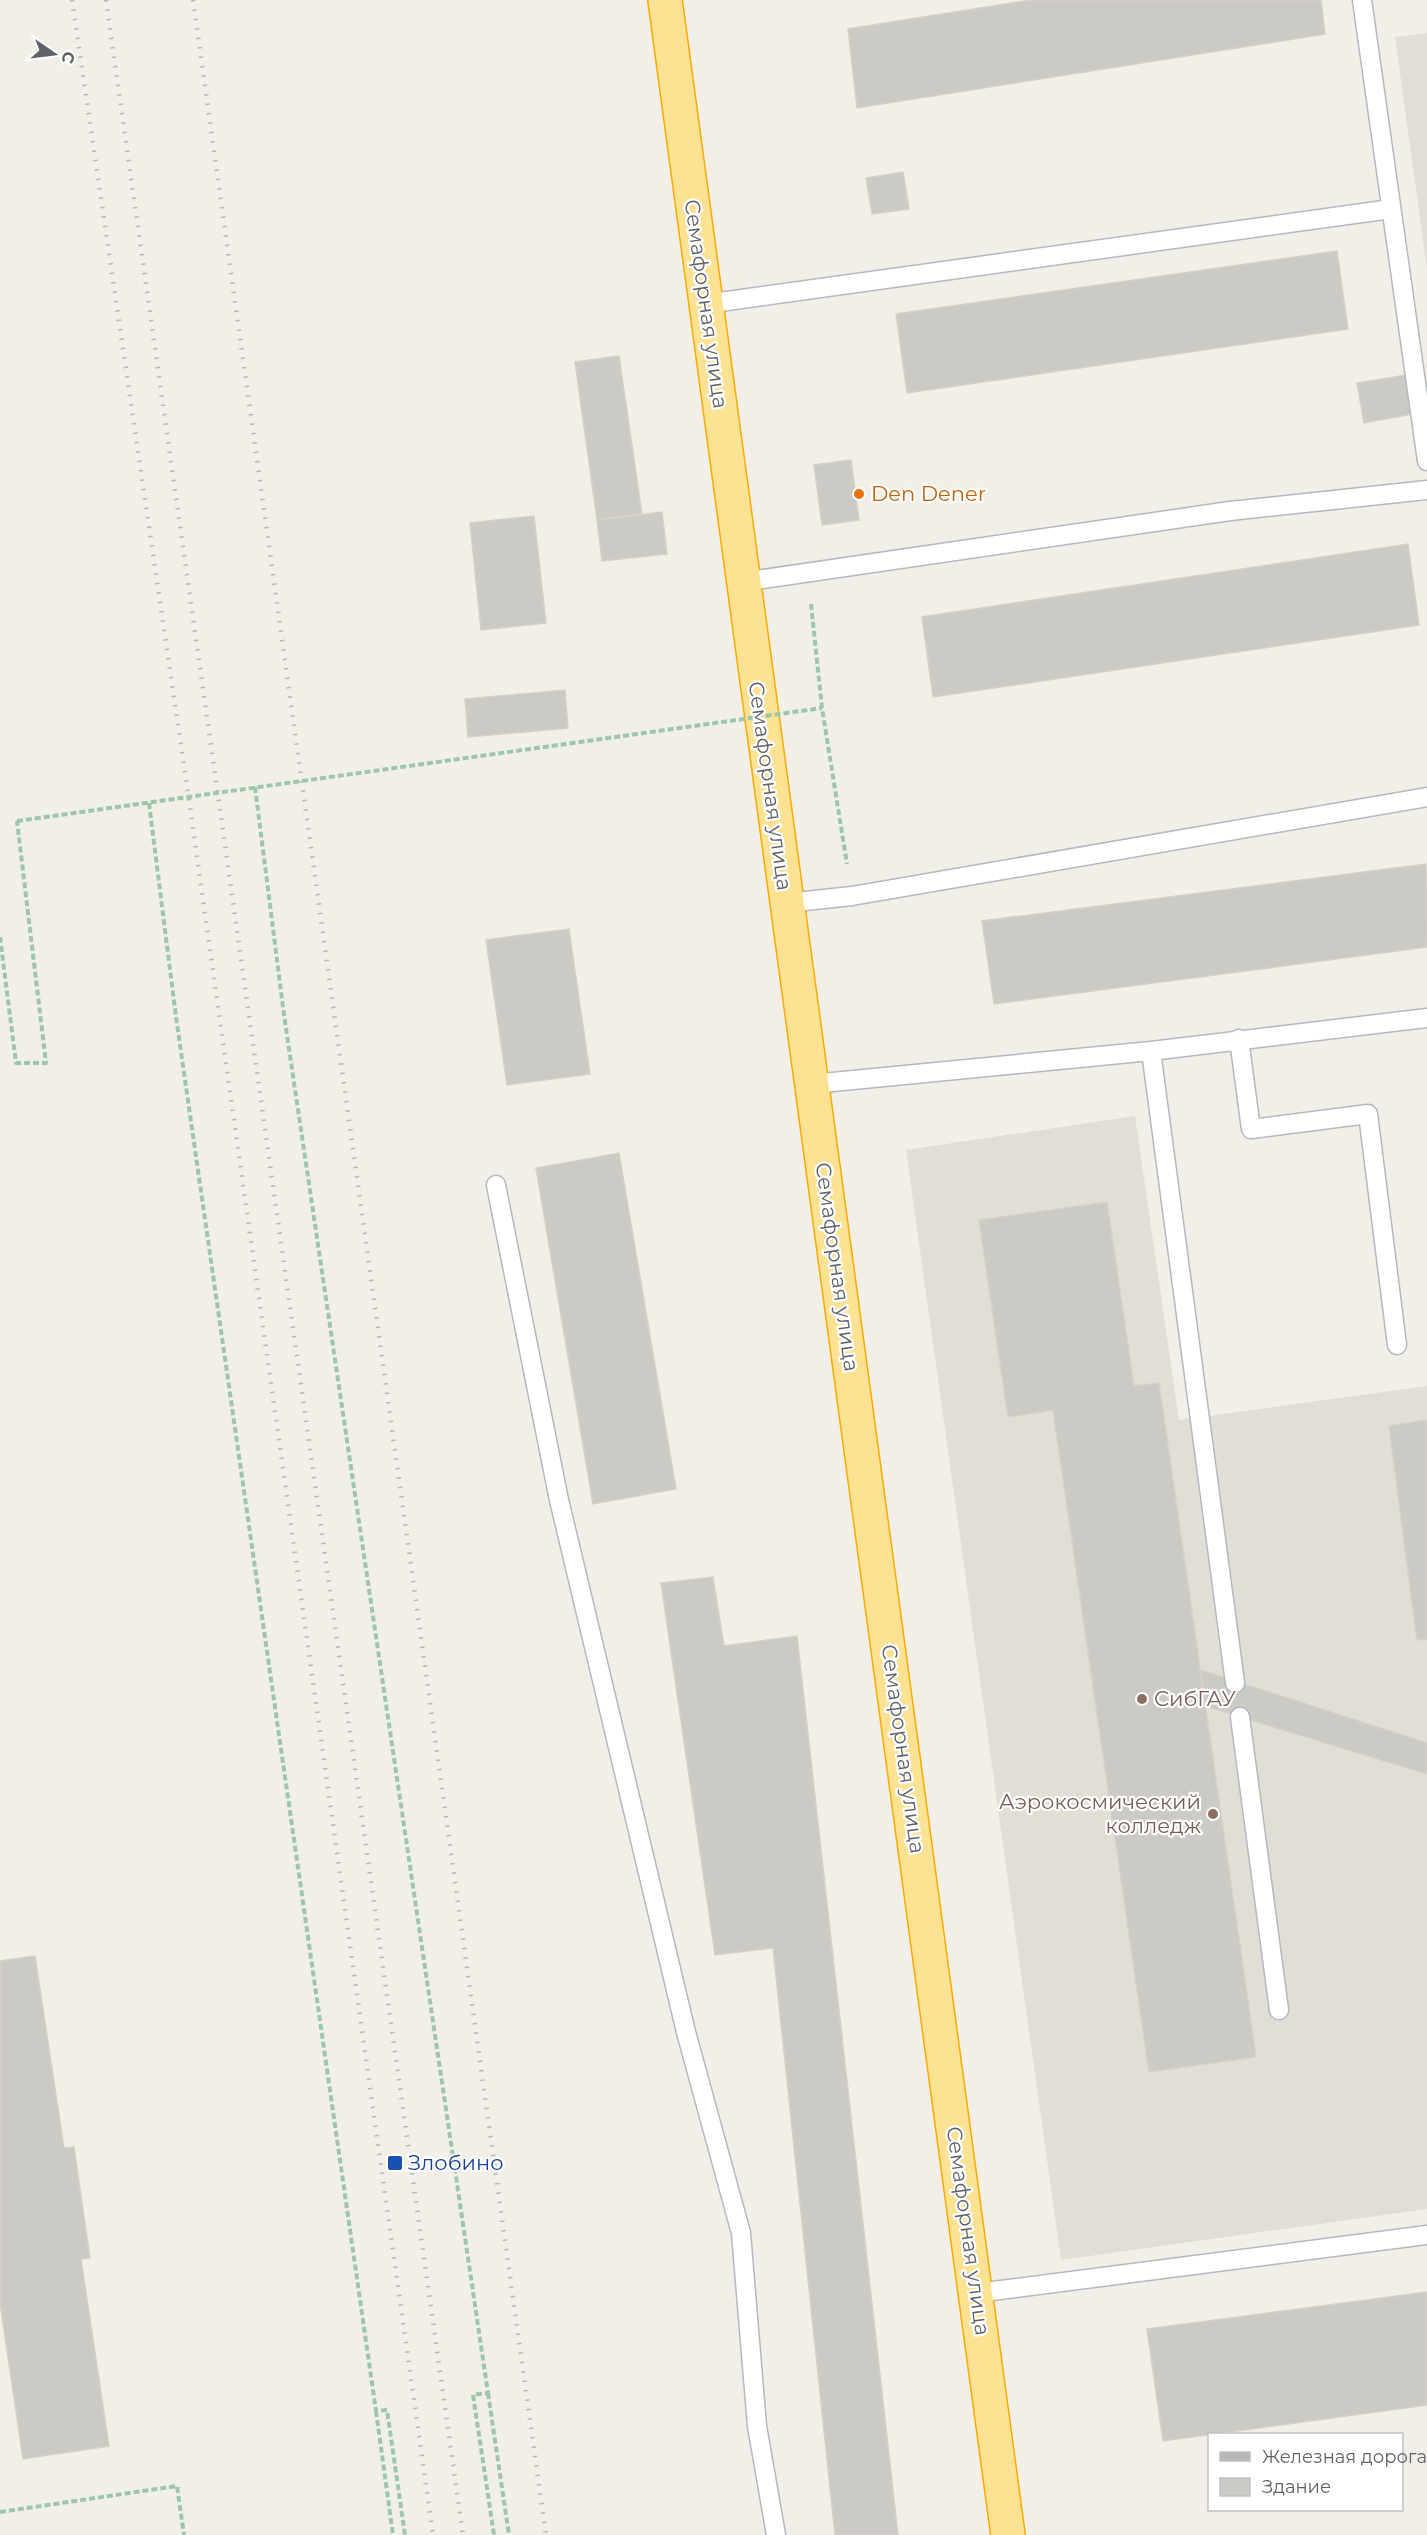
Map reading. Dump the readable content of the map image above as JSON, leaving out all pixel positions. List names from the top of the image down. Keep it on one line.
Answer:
{"streets":{"highway":["Семафорная улица"]},"places":{"other":["Den Dener","СибГАУ","Аэрокосмический колледж"],"transit":["Злобино"]},"legend":["Железная дорога","Здание"],"north":"right"}
